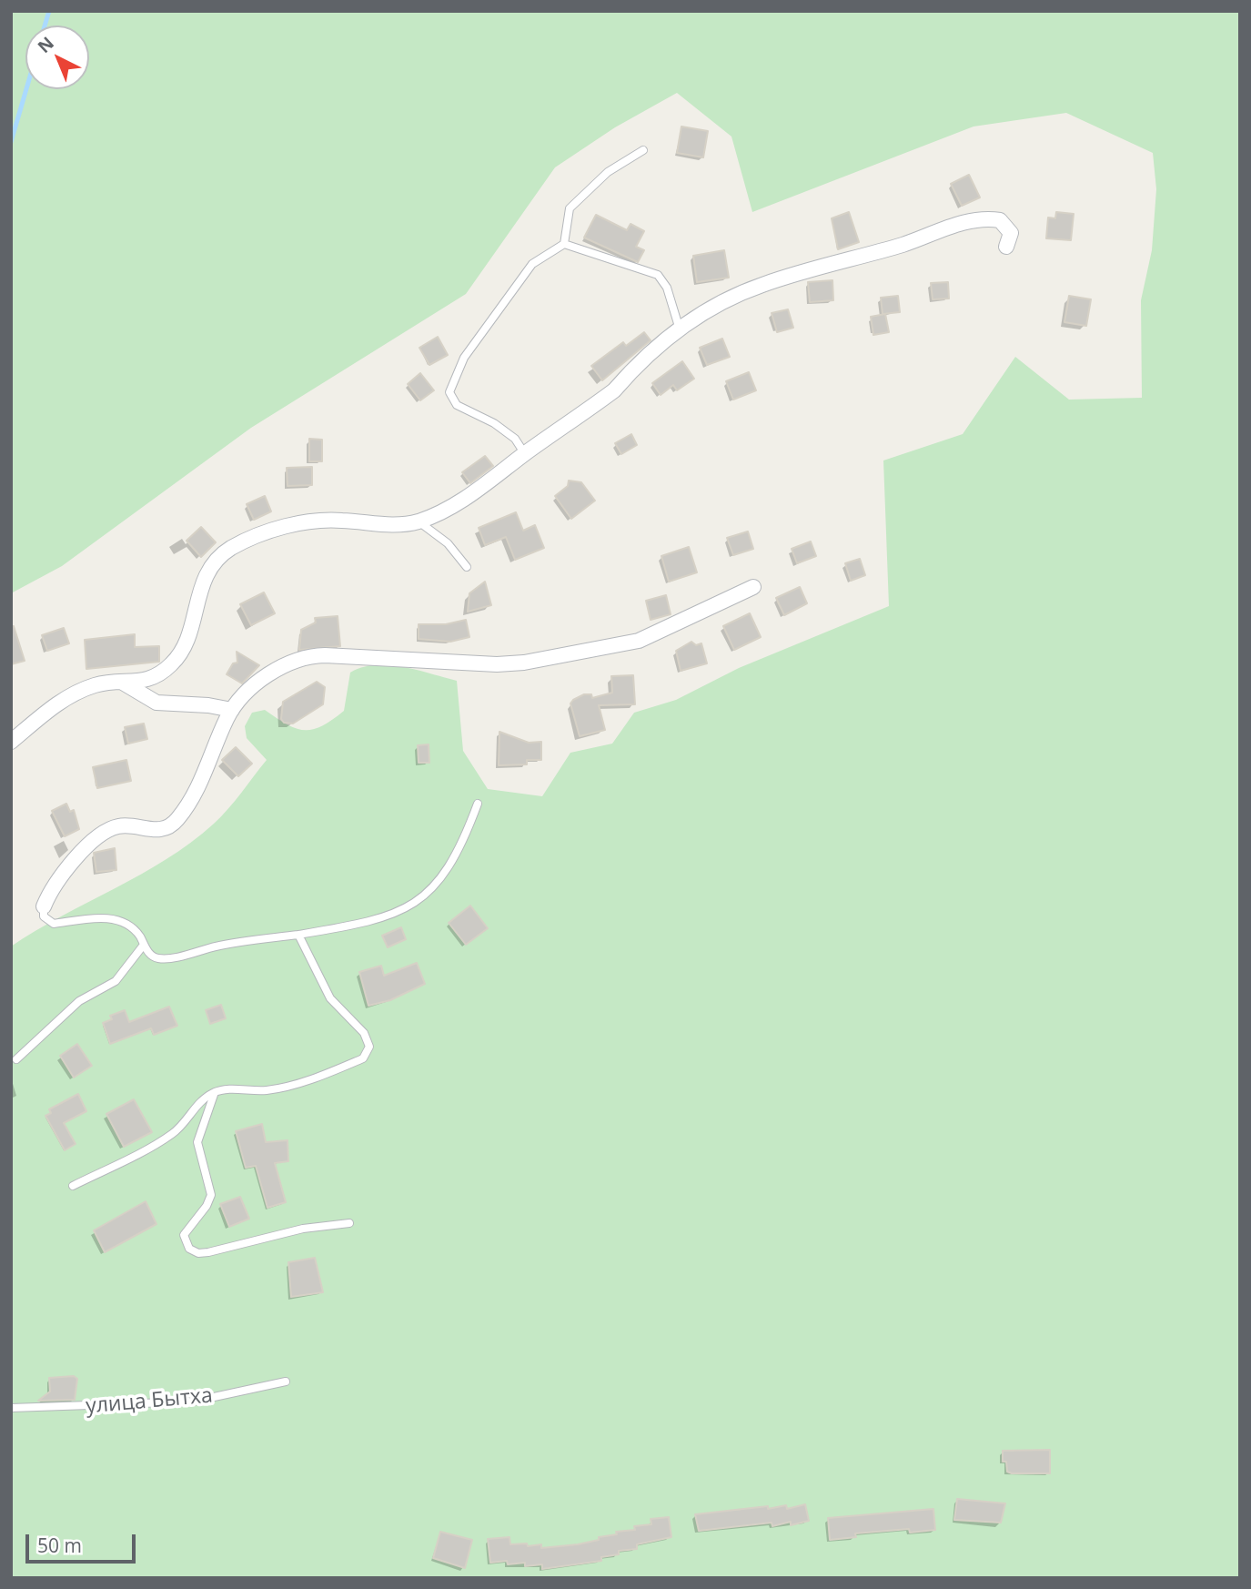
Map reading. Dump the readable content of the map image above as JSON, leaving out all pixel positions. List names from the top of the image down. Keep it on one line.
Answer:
{"streets":{"lane":["улица Бытха"]},"scale_bar":"50 m","north":"top left"}
